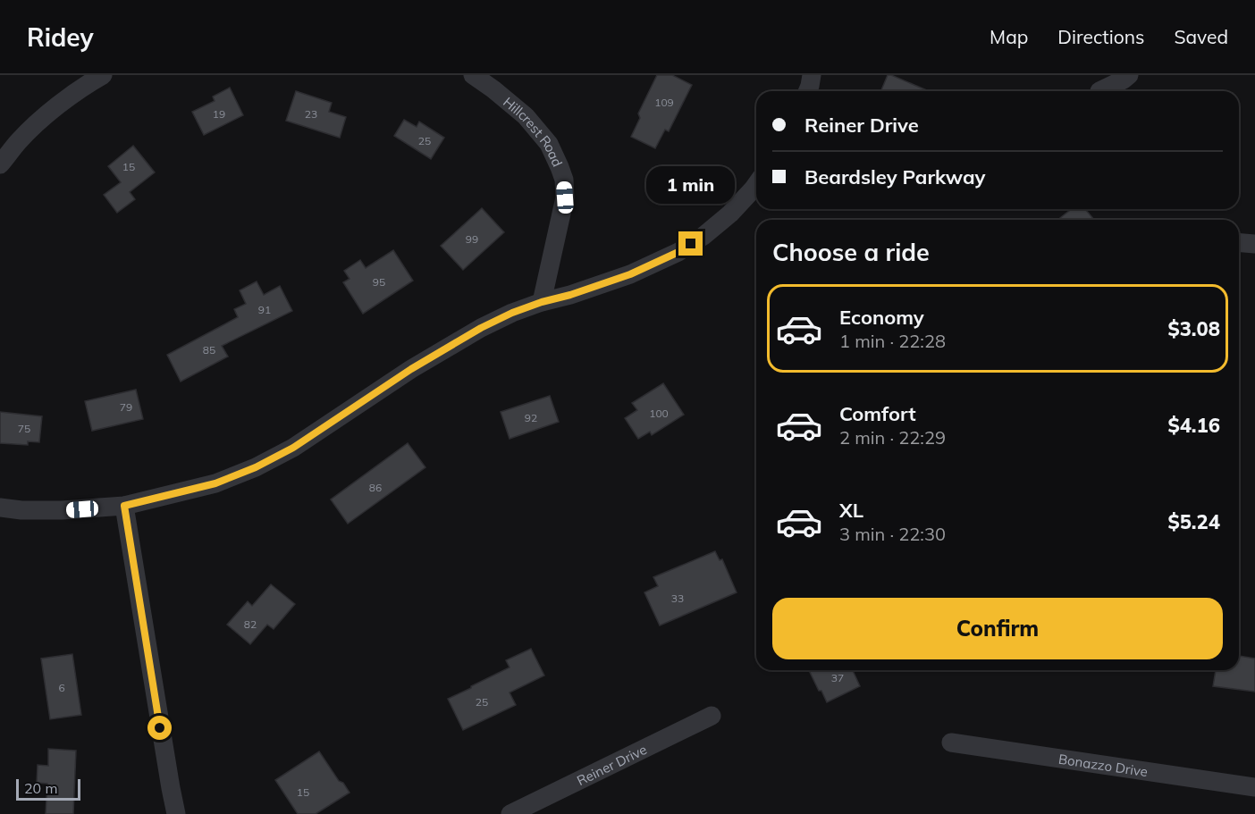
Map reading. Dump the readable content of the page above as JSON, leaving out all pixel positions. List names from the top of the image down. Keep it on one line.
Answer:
{"streets":{"street":["Hillcrest Road","Reiner Drive","Bonazzo Drive"]},"house_numbers":["109","19","23","25","15","99","95","91","85","79","100","92","75","86","33","82","37","6","25","15"],"scale_bar":"20 m","page":{"header":"Ridey","nav":["Map","Directions","Saved"],"banner":["Reiner Drive","Beardsley Parkway"],"bubble":"1 min","heading":"Choose a ride","list":[{"name":"Economy","note":"1 min · 22:28","value":"$3.08"},{"name":"Comfort","note":"2 min · 22:29","value":"$4.16"},{"name":"XL","note":"3 min · 22:30","value":"$5.24"}],"buttons":"Confirm","scale":"20 m"}}
